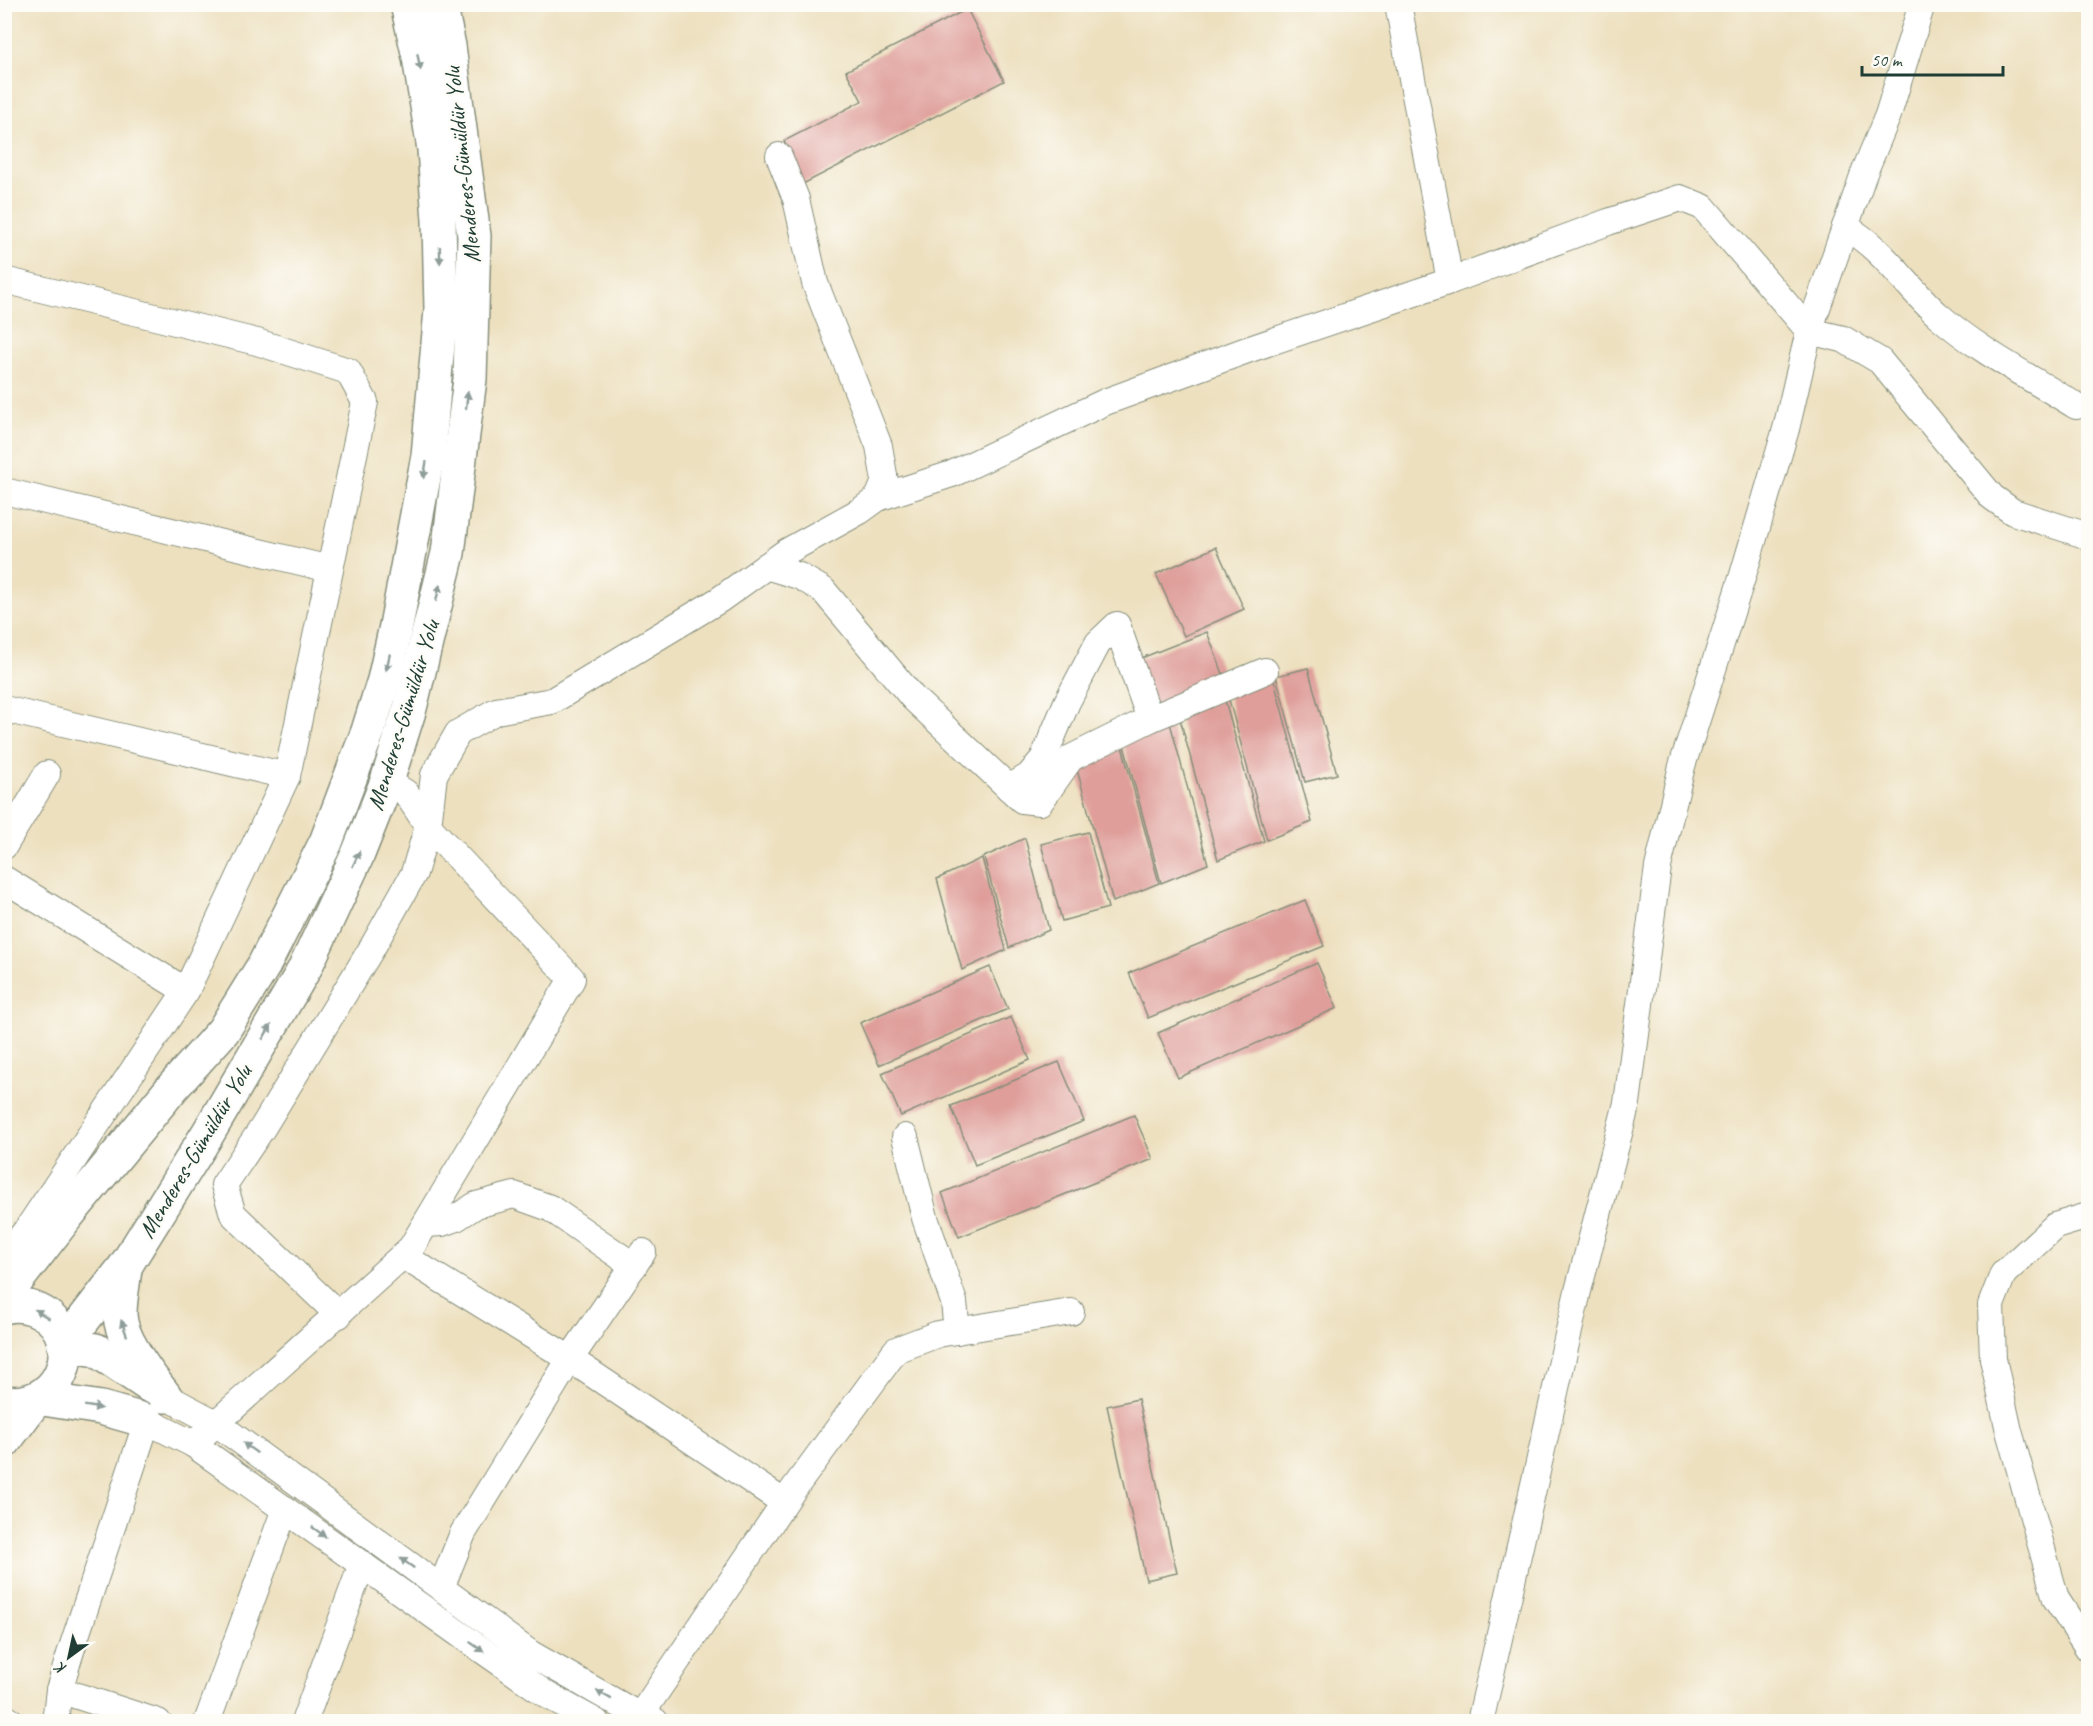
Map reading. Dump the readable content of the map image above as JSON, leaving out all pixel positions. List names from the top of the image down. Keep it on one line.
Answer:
{"streets":{"main road":["Menderes-Gümüldür Yolu"]},"scale_bar":"50 m","north":"bottom left"}
